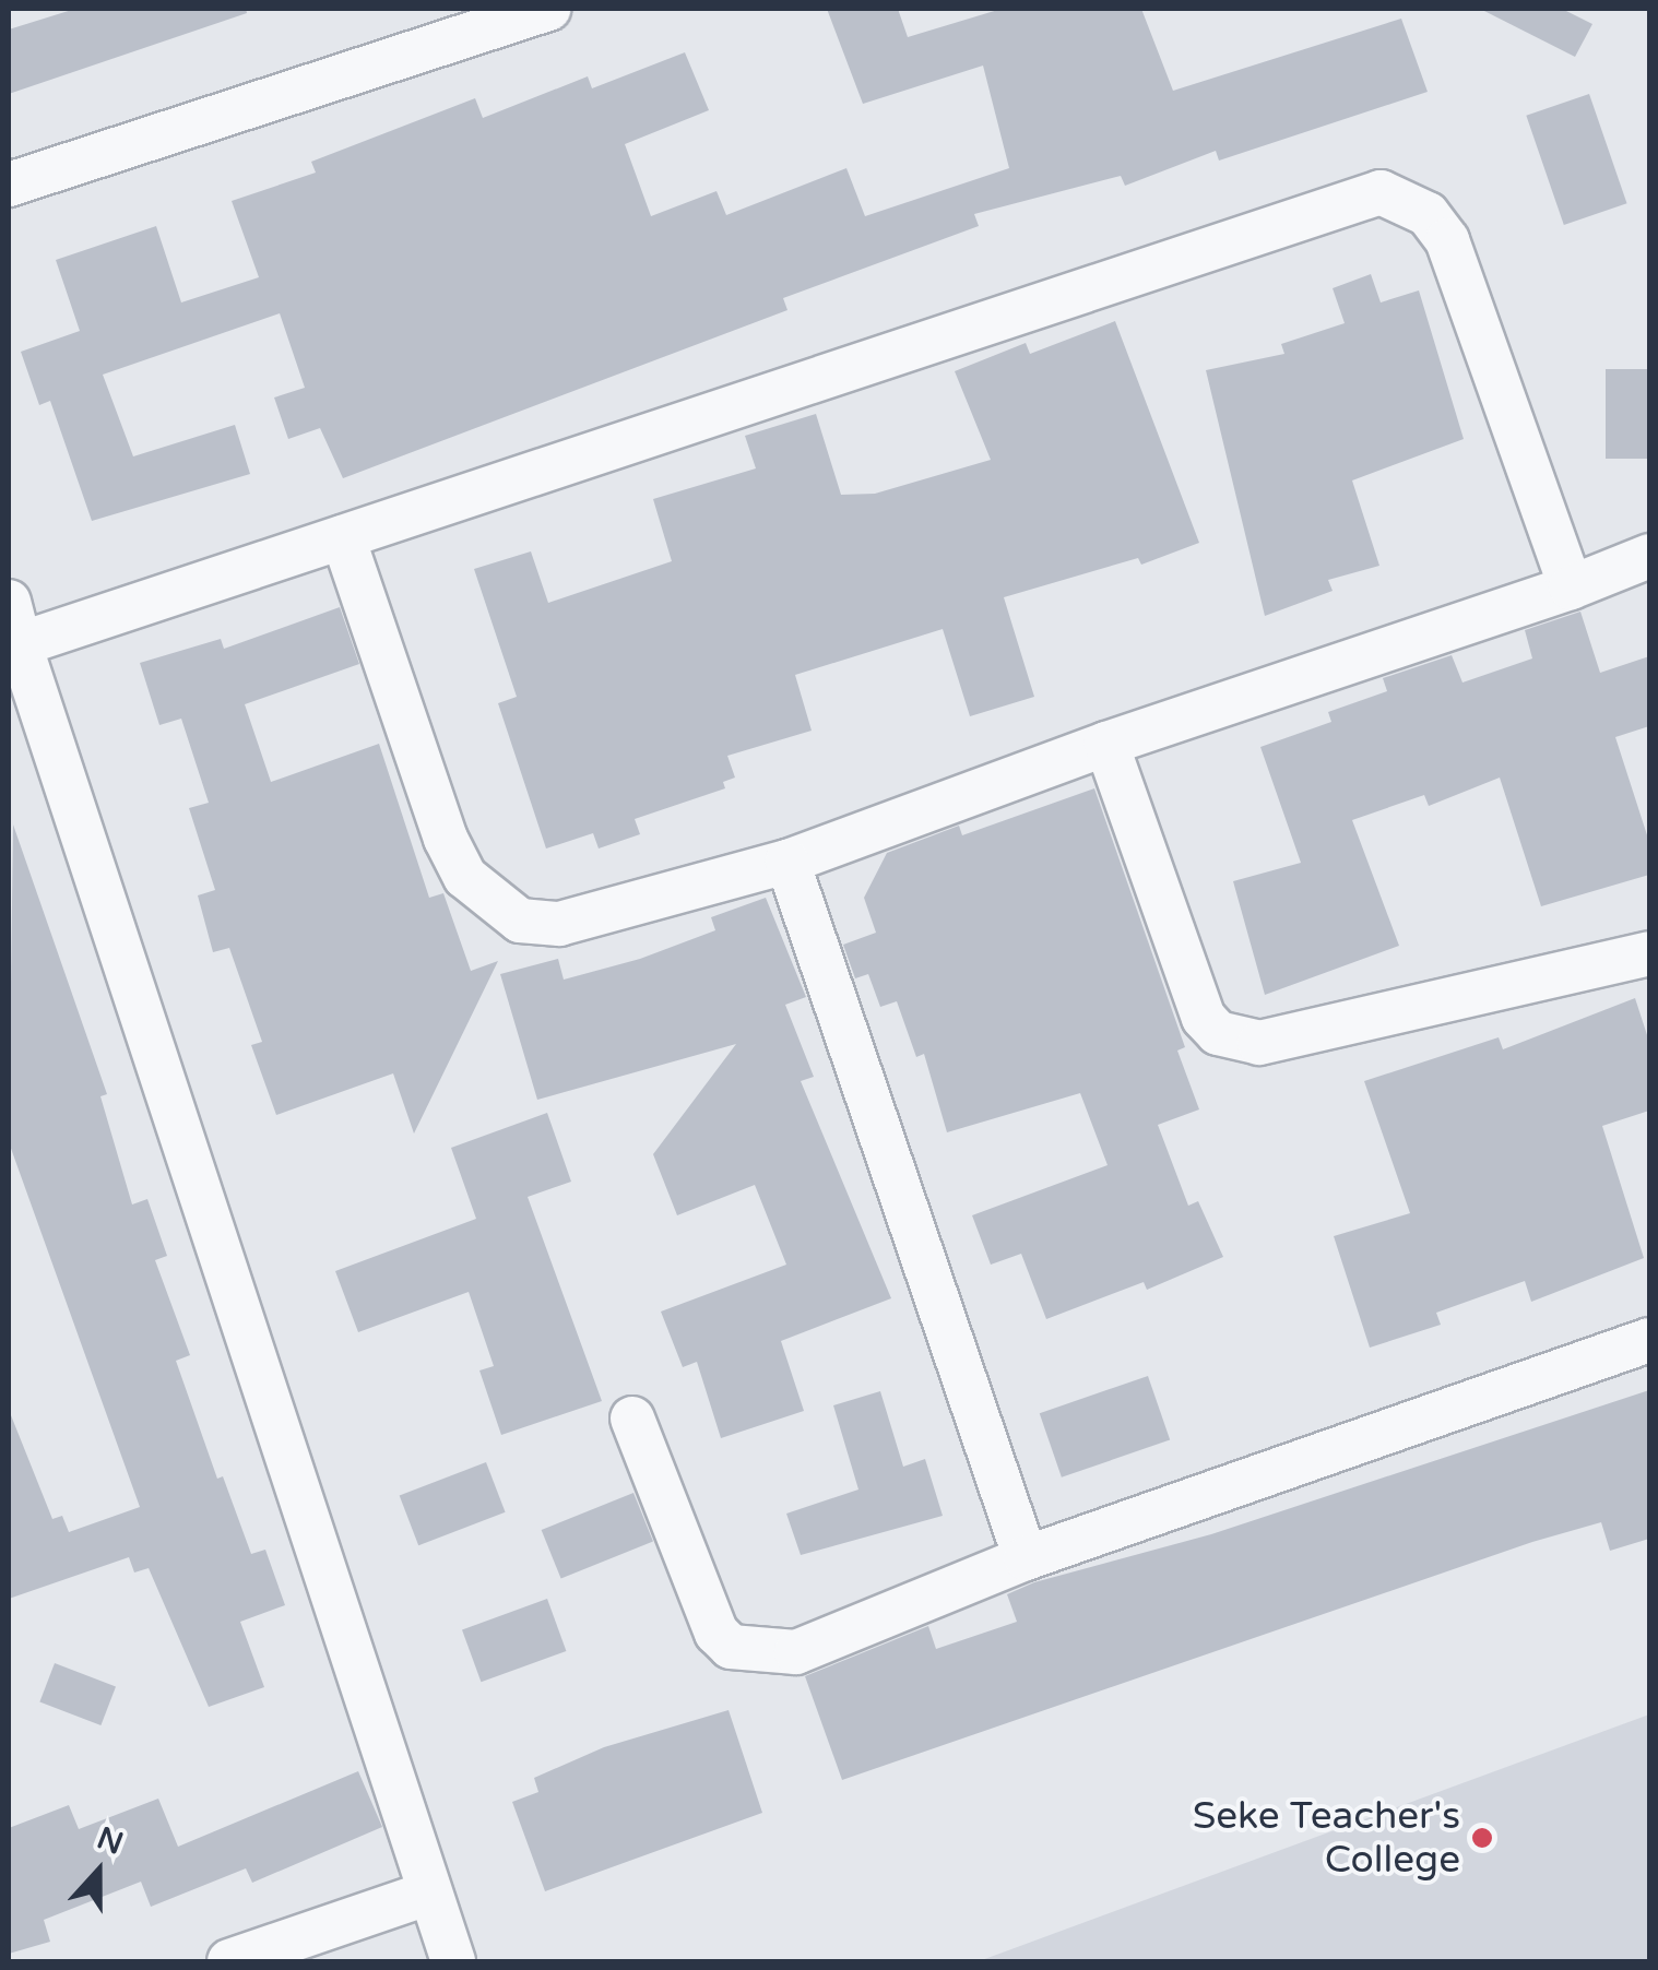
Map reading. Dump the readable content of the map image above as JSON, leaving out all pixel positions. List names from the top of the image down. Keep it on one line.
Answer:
{"places":["Seke Teacher's College"],"north":"top"}
